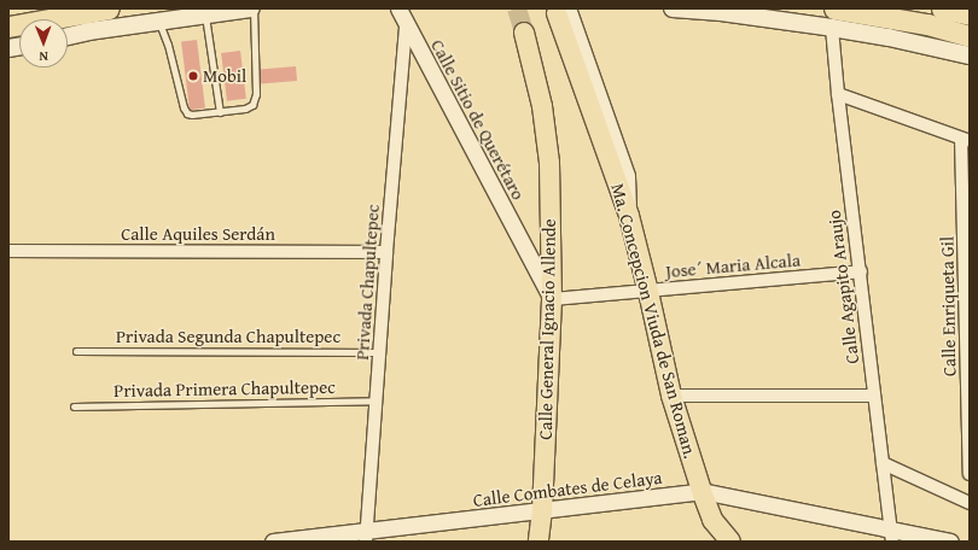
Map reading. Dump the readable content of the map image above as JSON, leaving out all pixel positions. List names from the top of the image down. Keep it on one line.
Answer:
{"streets":{"main road":["Ma. Concepcion Viuda de San Roman.","Calle General Ignacio Allende"],"street":["Calle Sitio de Querétaro","Calle Aquiles Serdán","Jose´ Maria Alcala","Privada Chapultepec","Calle Agapito Araujo","Calle Enriqueta Gil","Calle Combates de Celaya"],"lane":["Privada Segunda Chapultepec","Privada Primera Chapultepec"]},"crossings":[["Calle Sitio de Querétaro","Jose´ Maria Alcala"],["Calle Sitio de Querétaro","Privada Chapultepec"],["Calle Sitio de Querétaro","Calle General Ignacio Allende"],["Calle Aquiles Serdán","Privada Chapultepec"],["Jose´ Maria Alcala","Calle Agapito Araujo"],["Jose´ Maria Alcala","Ma. Concepcion Viuda de San Roman."],["Jose´ Maria Alcala","Calle General Ignacio Allende"],["Privada Chapultepec","Privada Segunda Chapultepec"],["Privada Chapultepec","Privada Primera Chapultepec"],["Privada Chapultepec","Calle Combates de Celaya"],["Calle Agapito Araujo","Calle Combates de Celaya"],["Ma. Concepcion Viuda de San Roman.","Calle Combates de Celaya"],["Calle General Ignacio Allende","Calle Combates de Celaya"]],"places":["Mobil"],"north":"bottom"}
